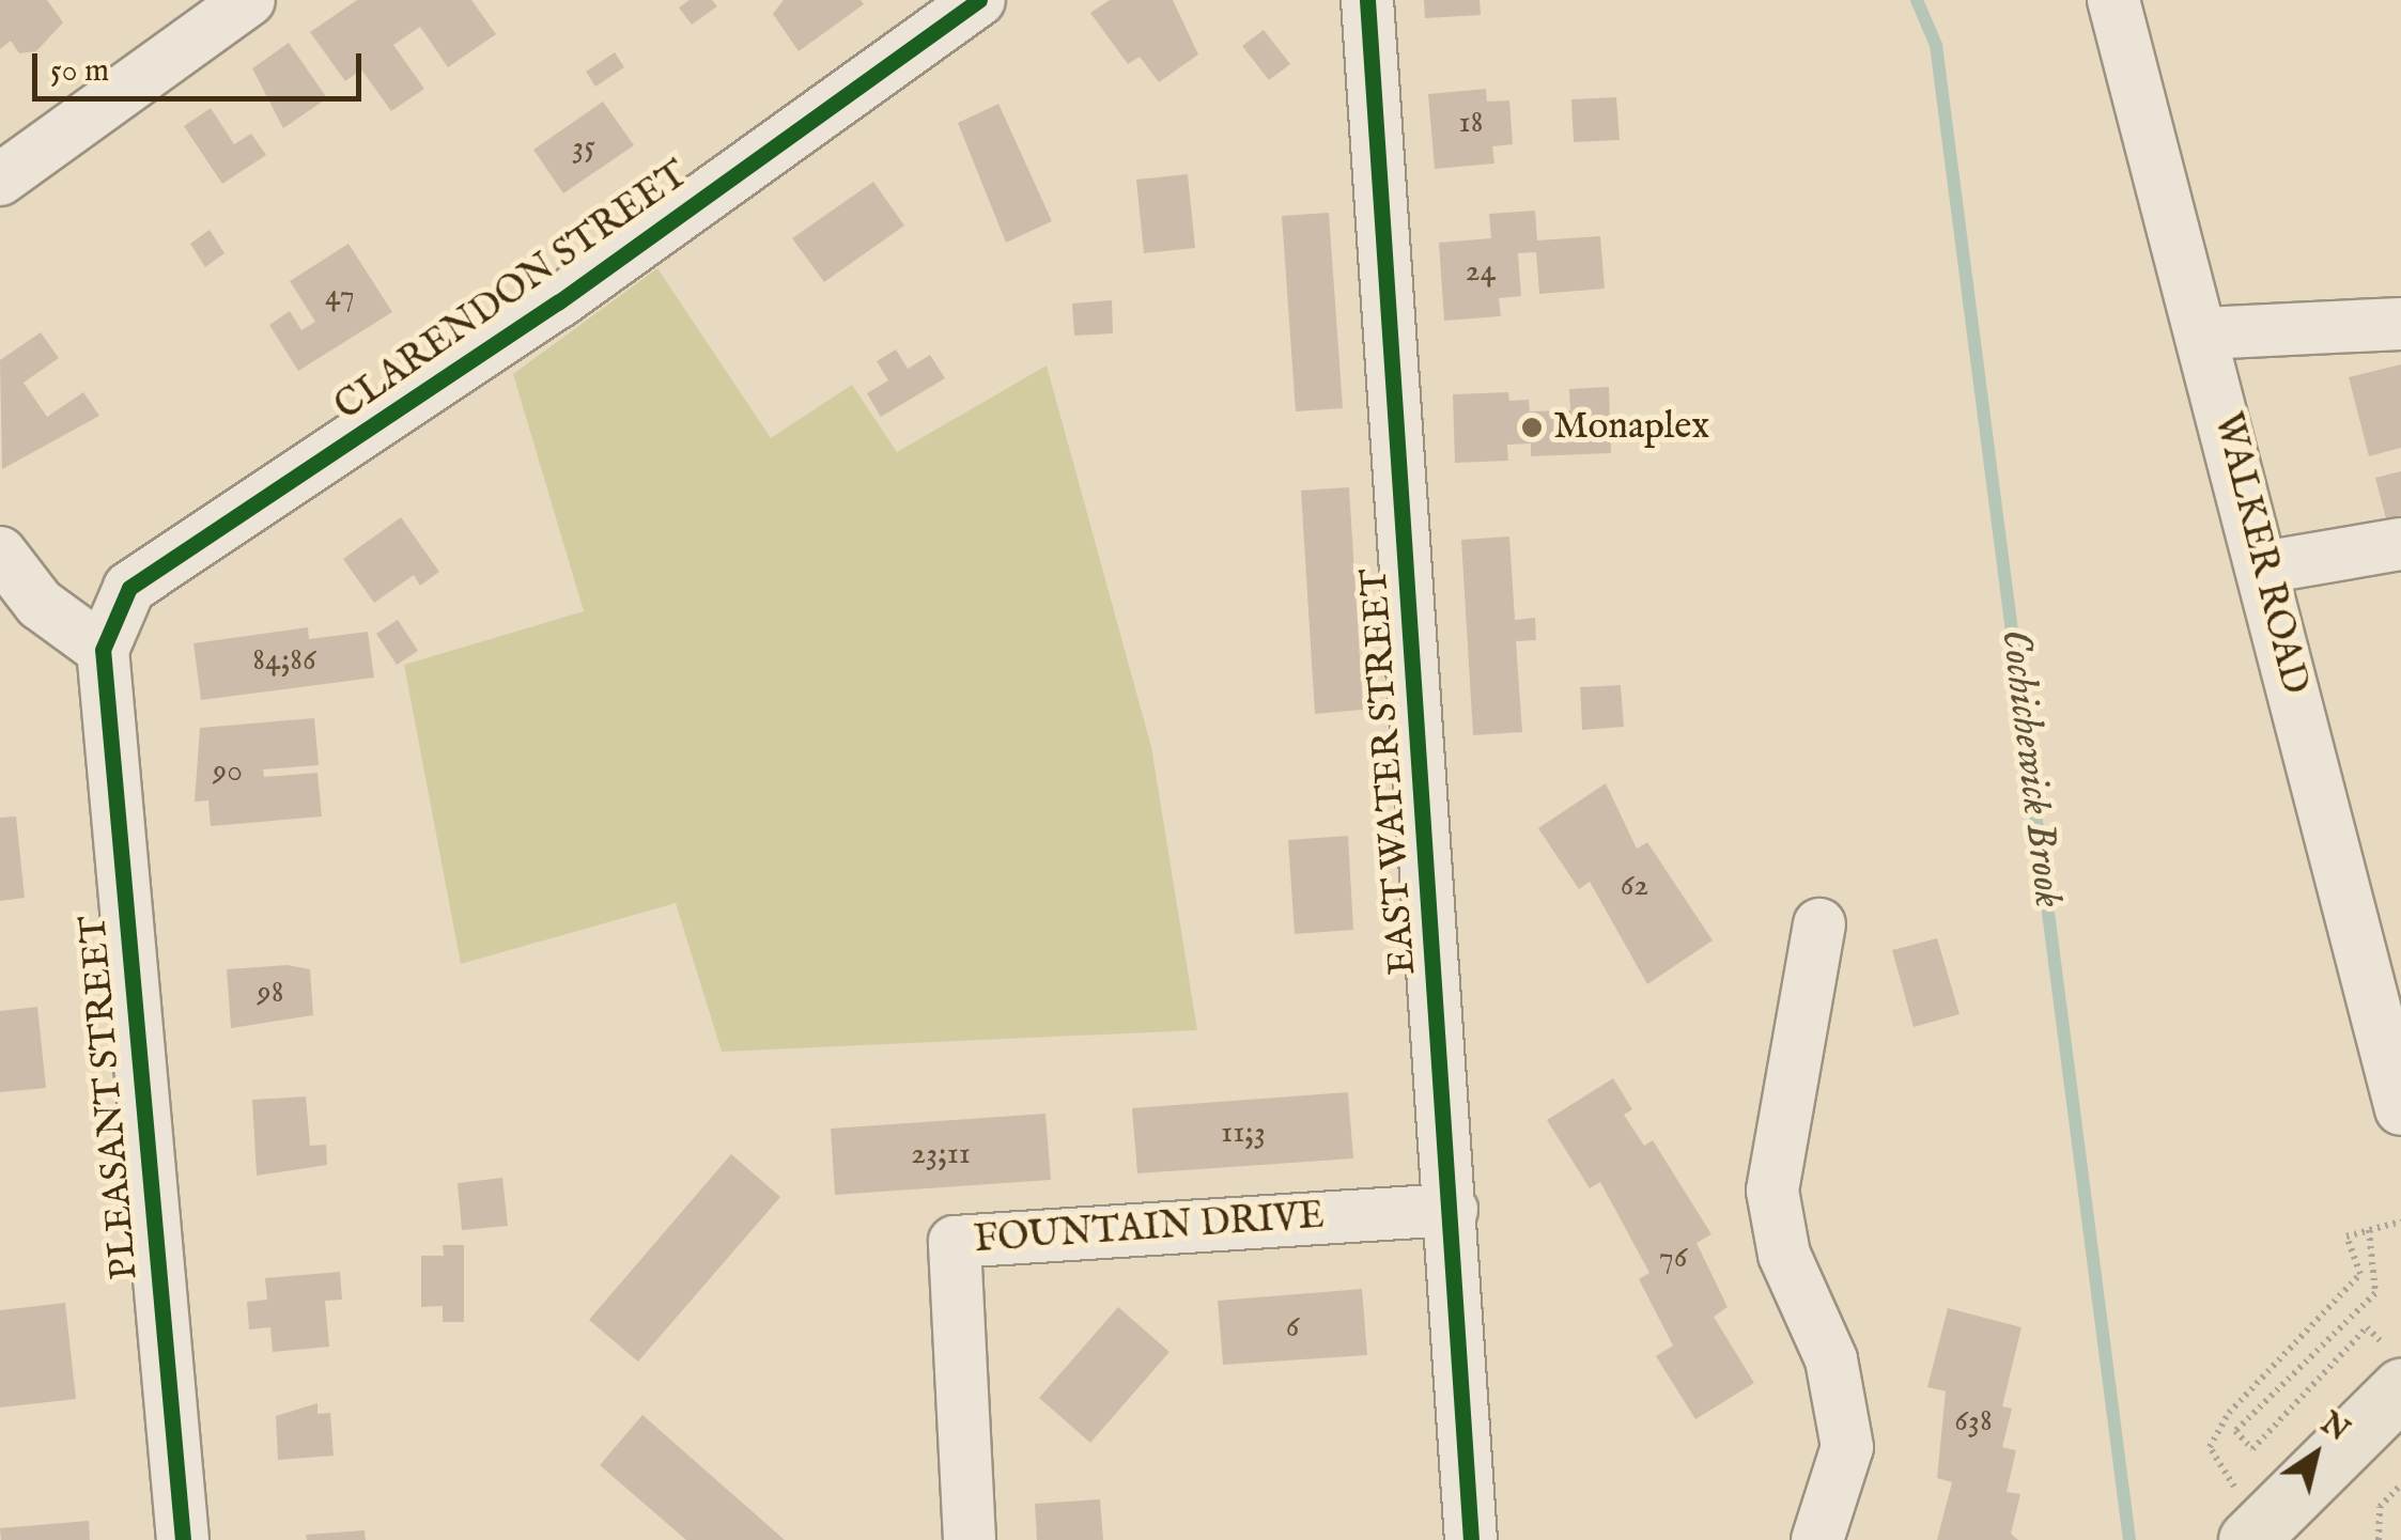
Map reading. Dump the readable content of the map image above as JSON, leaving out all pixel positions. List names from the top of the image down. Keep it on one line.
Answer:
{"streets":{"street":["CLARENDON STREET","WALKER ROAD","EAST WATER STREET","PLEASANT STREET","FOUNTAIN DRIVE"]},"crossings":[["CLARENDON STREET","PLEASANT STREET"],["EAST WATER STREET","FOUNTAIN DRIVE"]],"water":["Cochichewick Brook"],"places":["Monaplex"],"house_numbers":["18","35","24","47","84;86","90","62","98","11;3","23;11","76","6","638"],"scale_bar":"50 m","north":"top right"}
